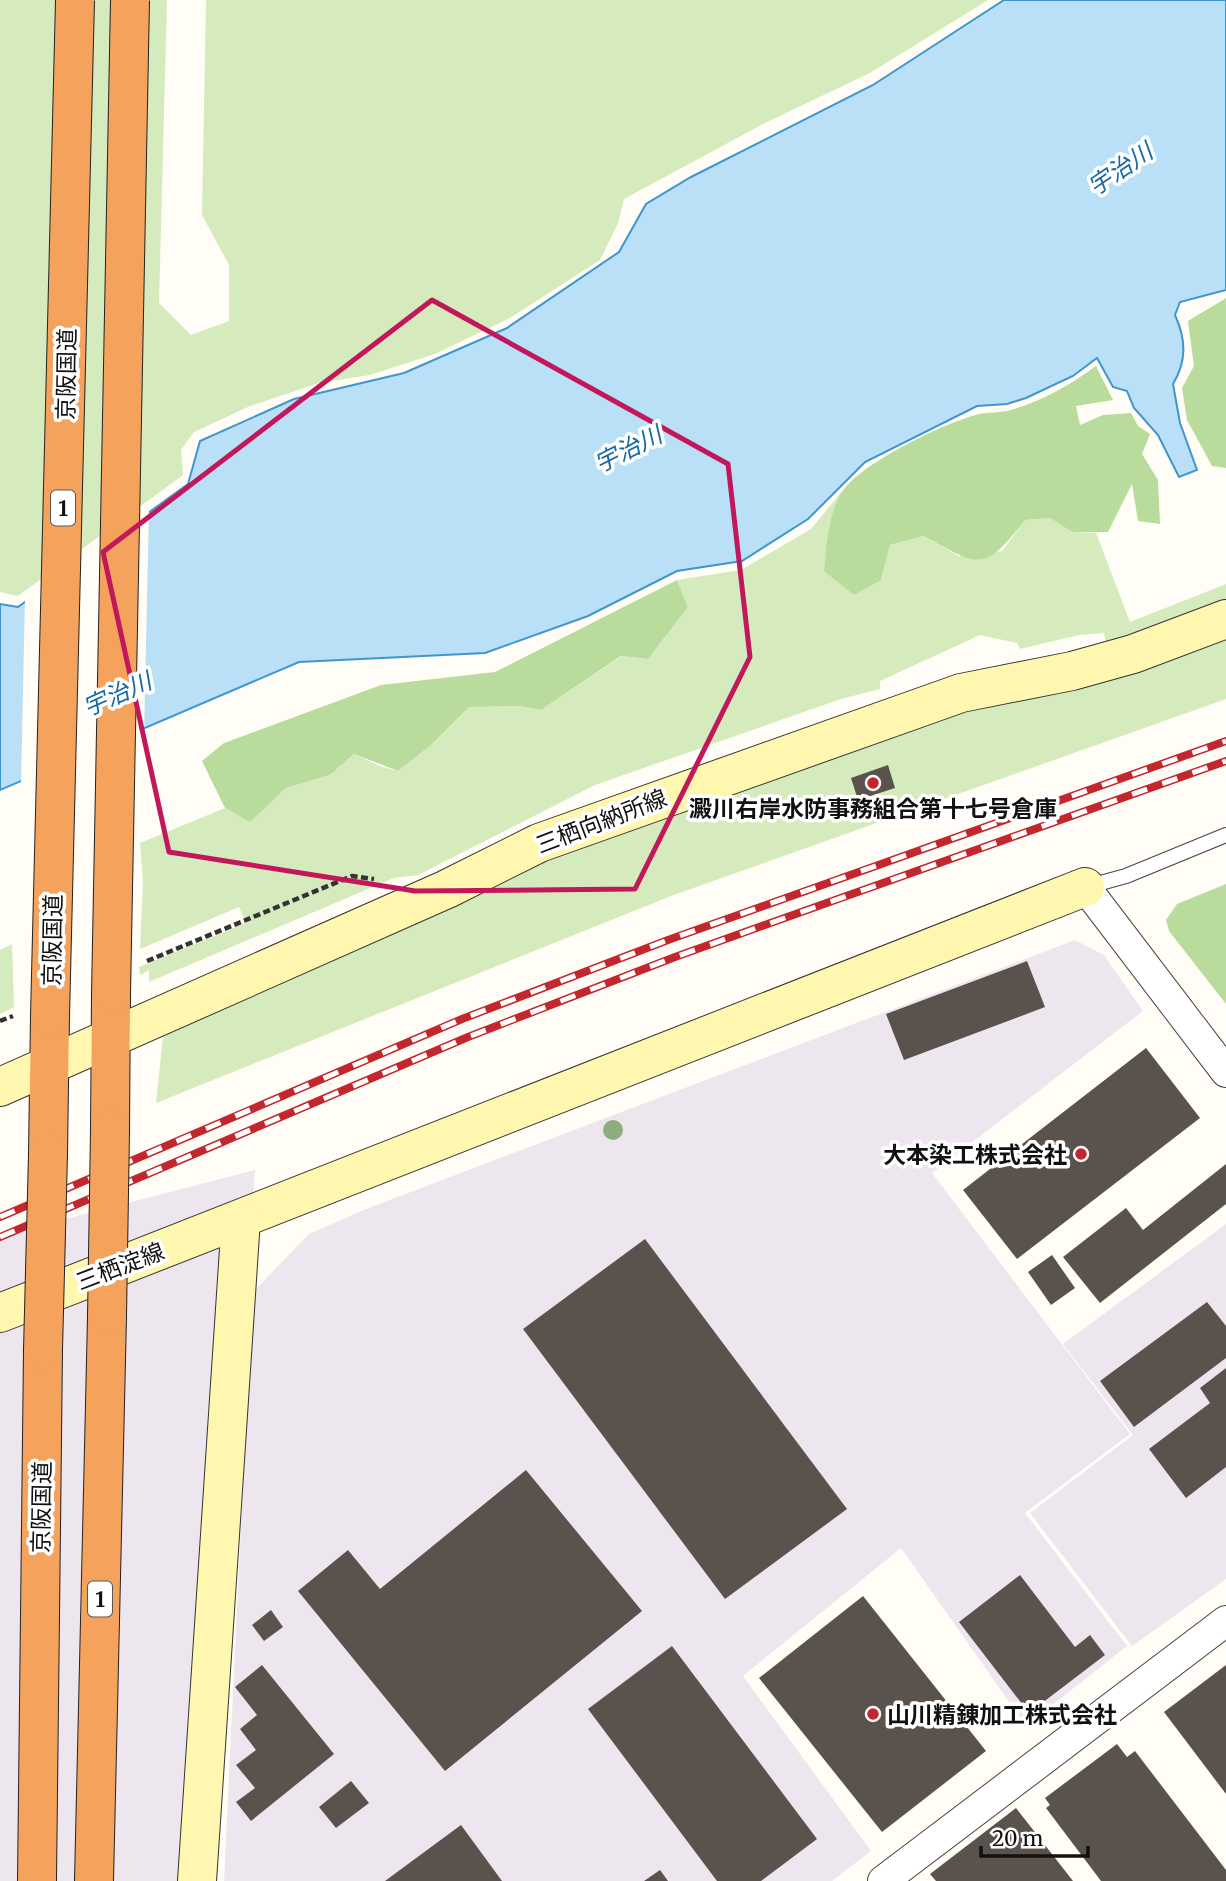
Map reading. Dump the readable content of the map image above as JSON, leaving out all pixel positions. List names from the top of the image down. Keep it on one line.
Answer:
{"streets":{"highway":["京阪国道","1"],"street":["三栖向納所線","三栖淀線"]},"crossings":[["京阪国道","三栖向納所線"],["1","三栖向納所線"]],"water":["宇治川"],"places":["澱川右岸水防事務組合第十七号倉庫","大本染工株式会社","山川精錬加工株式会社"],"scale_bar":"20 m"}
